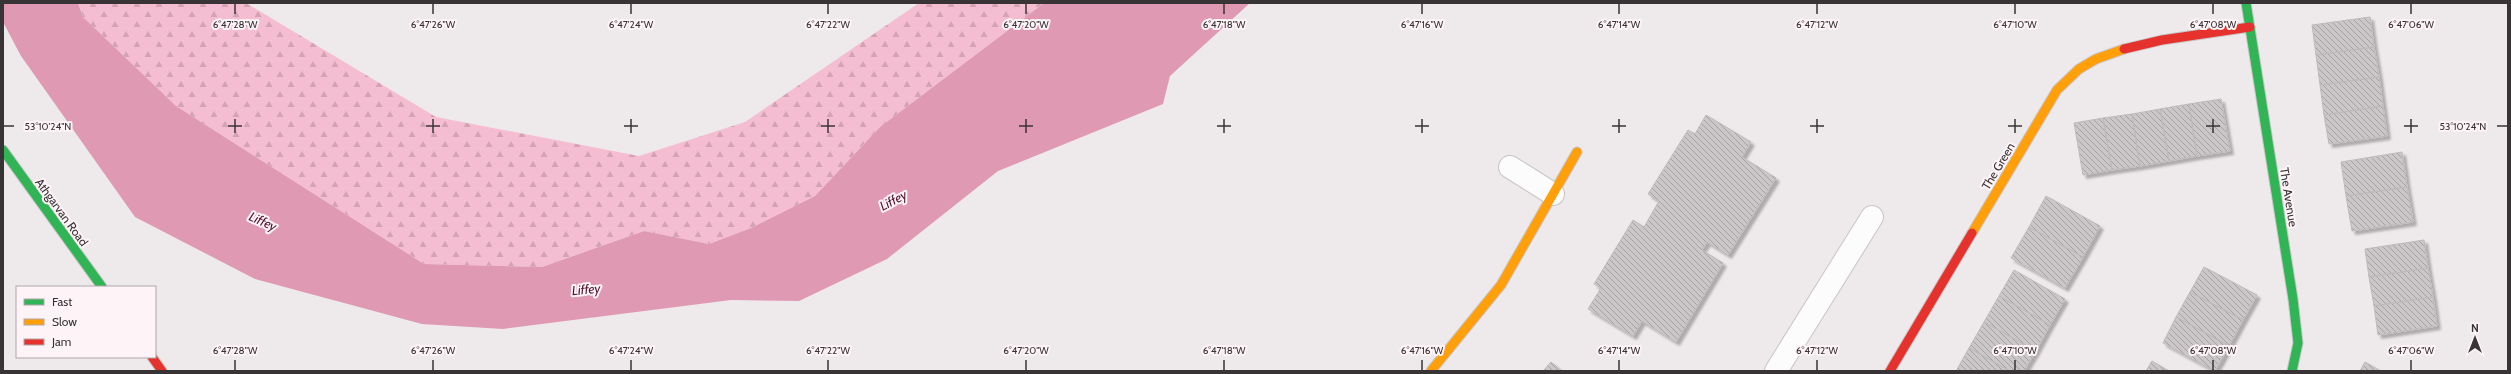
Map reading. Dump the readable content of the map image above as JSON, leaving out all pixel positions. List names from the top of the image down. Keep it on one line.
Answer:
{"streets":{"street":["The Green","The Avenue","Athgarvan Road"]},"crossings":[["The Green","The Avenue"]],"water":["Liffey"],"legend":["Fast","Slow","Jam"],"north":"top","coordinates":["6°47'28\"W","6°47'26\"W","6°47'24\"W","6°47'22\"W","6°47'20\"W","6°47'18\"W","6°47'16\"W","6°47'14\"W","6°47'12\"W","6°47'10\"W","6°47'08\"W","6°47'06\"W","53°10'24\"N"]}
